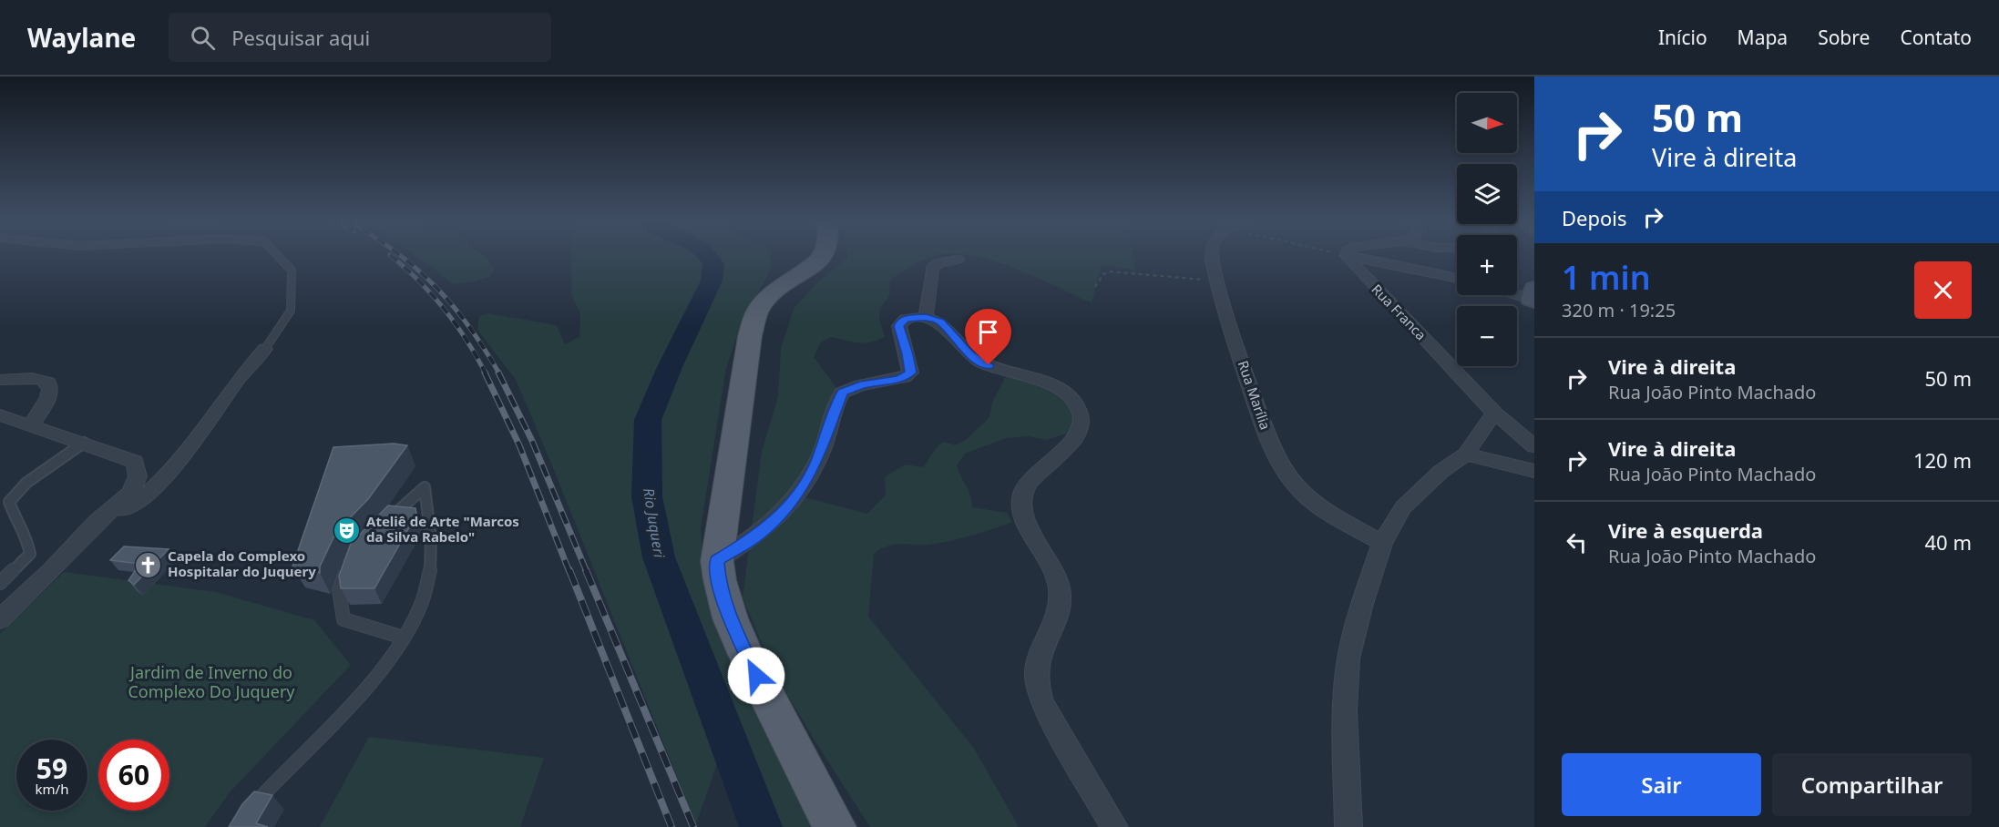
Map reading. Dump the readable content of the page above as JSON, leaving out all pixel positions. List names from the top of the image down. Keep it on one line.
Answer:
{"streets":{"street":["Rua Franca","Rua Marília"]},"water":["Rio Juqueri"],"parks":["Jardim de Inverno do Complexo Do Juquery"],"places":{"theatre":["Ateliê de Arte \"Marcos da Silva Rabelo\""],"church":["Capela do Complexo Hospitalar do Juquery"]},"north":"right","page":{"header":"Waylane","search":"Pesquisar aqui","nav":["Início","Mapa","Sobre","Contato"],"turn":["50 m","Vire à direita"],"map_buttons":["+","−"],"then":"Depois","heading":["1 min","320 m · 19:25"],"list":[{"name":"Vire à direita","note":"Rua João Pinto Machado","value":"50 m"},{"name":"Vire à direita","note":"Rua João Pinto Machado","value":"120 m"},{"name":"Vire à esquerda","note":"Rua João Pinto Machado","value":"40 m"}],"speed":"59 km/h","limit":"60","buttons":["Sair","Compartilhar"]}}
